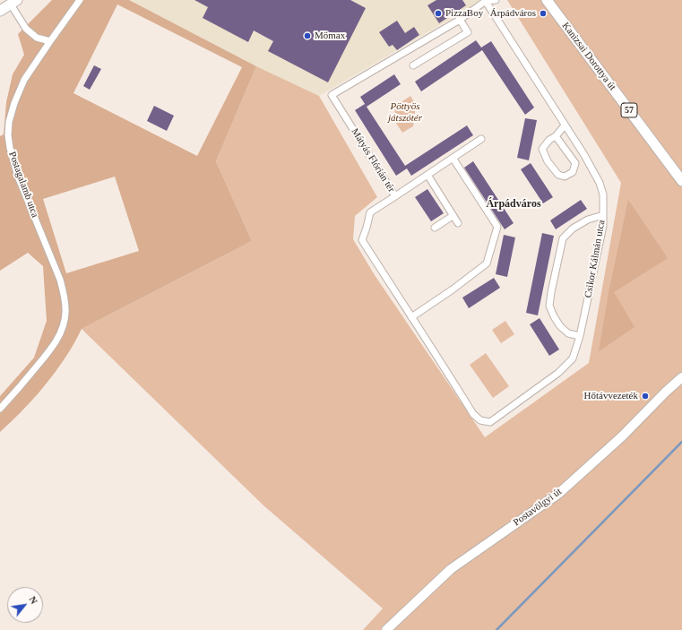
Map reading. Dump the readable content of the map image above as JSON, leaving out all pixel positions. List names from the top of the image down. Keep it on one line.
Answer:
{"streets":{"main road":["Kanizsai Dorottya út","57"],"street":["Mátyás Flórián tér","Postagalamb utca","Csikor Kálmán utca","Postavölgyi út"]},"districts":["Árpádváros"],"parks":["Pöttyös játszótér"],"places":["PizzaBoy","Árpádváros","Mömax","Hőtávvezeték"],"north":"top right"}
